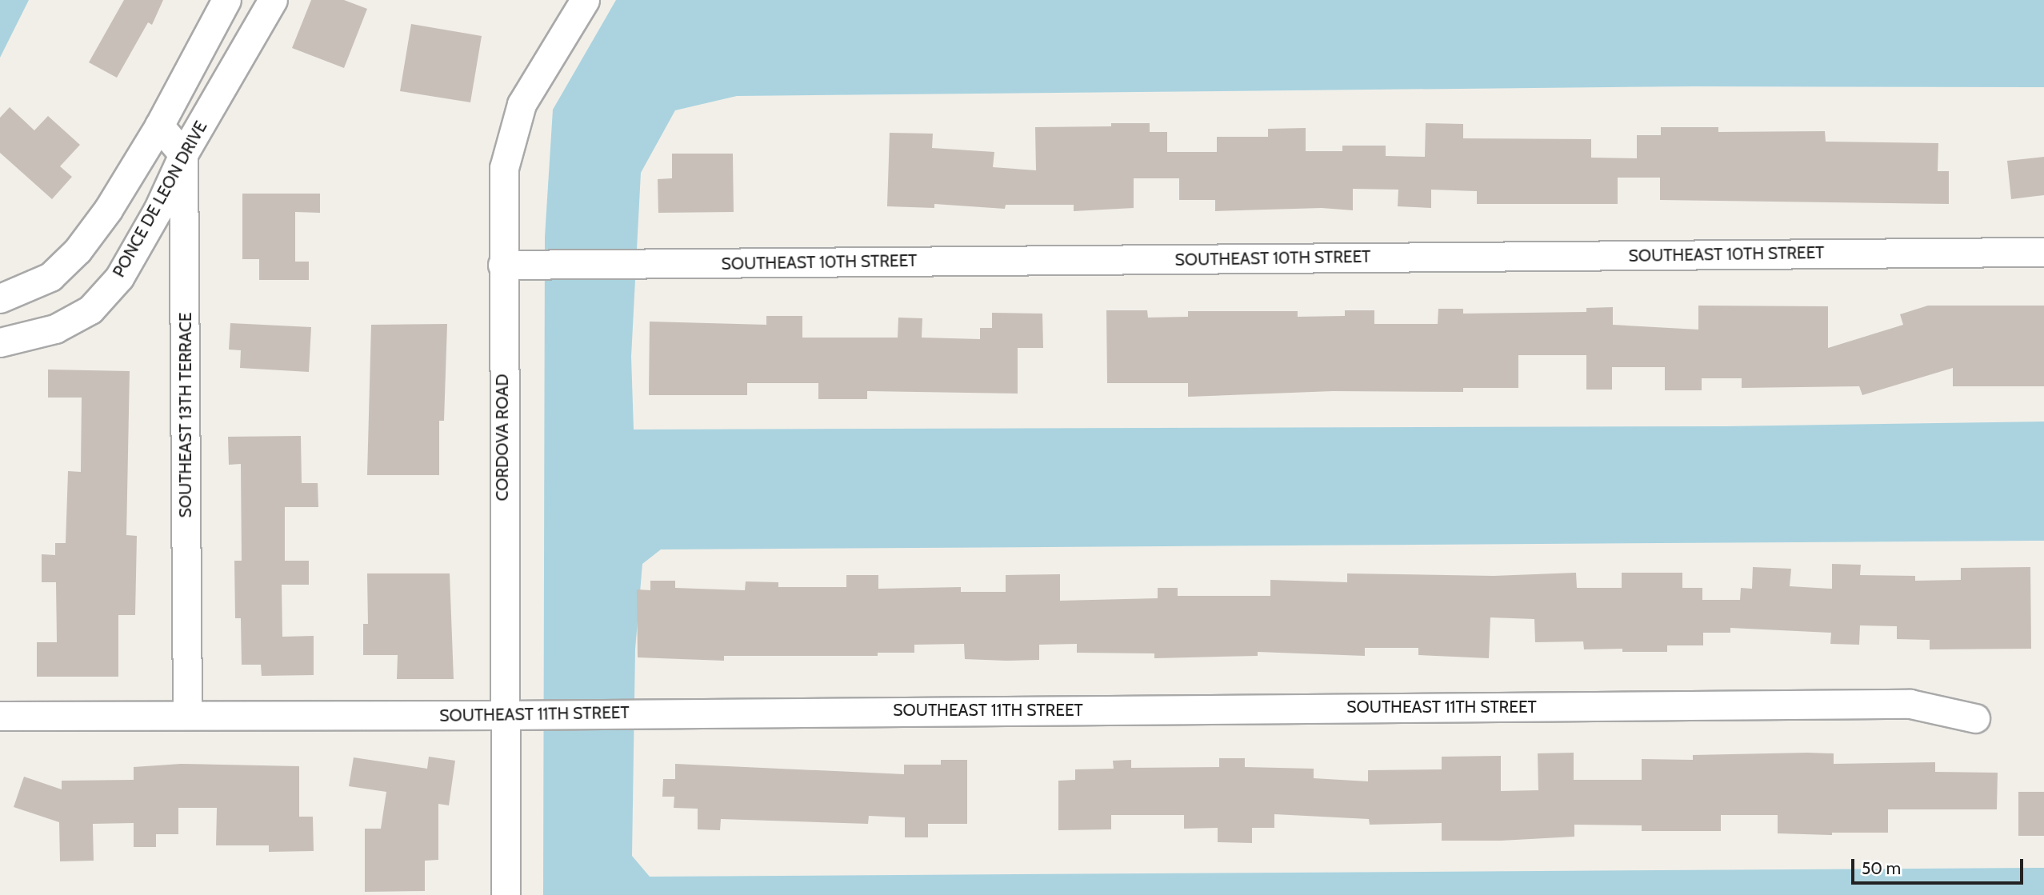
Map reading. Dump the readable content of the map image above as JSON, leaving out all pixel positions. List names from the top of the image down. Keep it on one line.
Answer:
{"streets":{"street":["PONCE DE LEON DRIVE","SOUTHEAST 10TH STREET","SOUTHEAST 13TH TERRACE","CORDOVA ROAD","SOUTHEAST 11TH STREET"]},"crossings":[["PONCE DE LEON DRIVE","SOUTHEAST 13TH TERRACE"],["SOUTHEAST 10TH STREET","CORDOVA ROAD"],["SOUTHEAST 13TH TERRACE","SOUTHEAST 11TH STREET"],["CORDOVA ROAD","SOUTHEAST 11TH STREET"]],"scale_bar":"50 m"}
